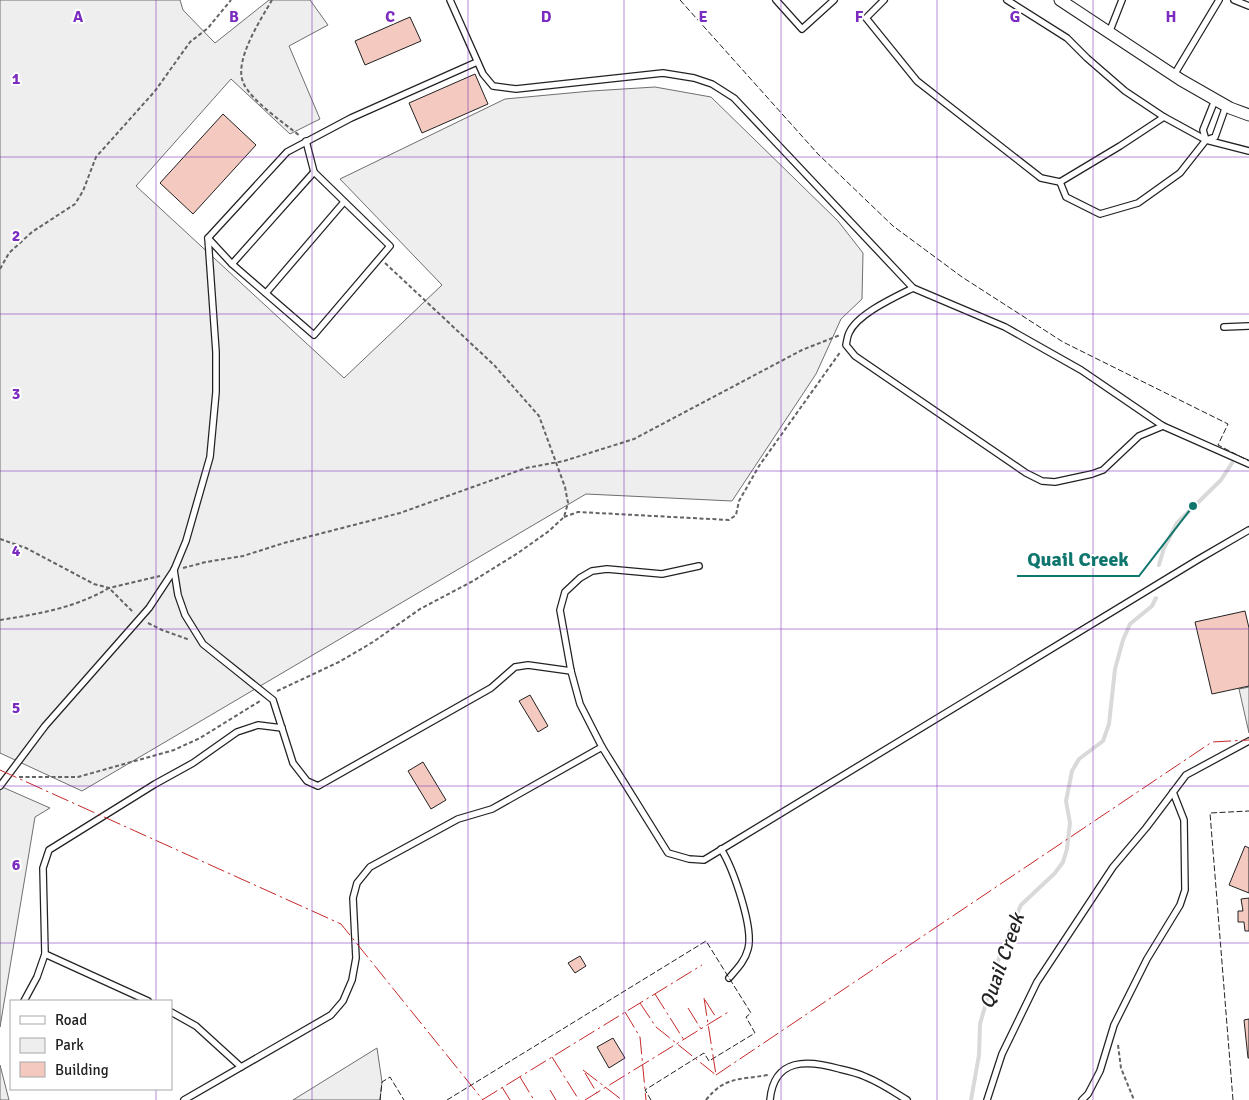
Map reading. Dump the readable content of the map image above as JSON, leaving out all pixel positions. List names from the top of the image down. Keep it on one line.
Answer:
{"water":["Quail Creek"],"places":["Quail Creek"],"legend":["Road","Park","Building"],"grid":{"columns":["A","B","C","D","E","F","G","H"],"rows":["1","2","3","4","5","6"]}}
